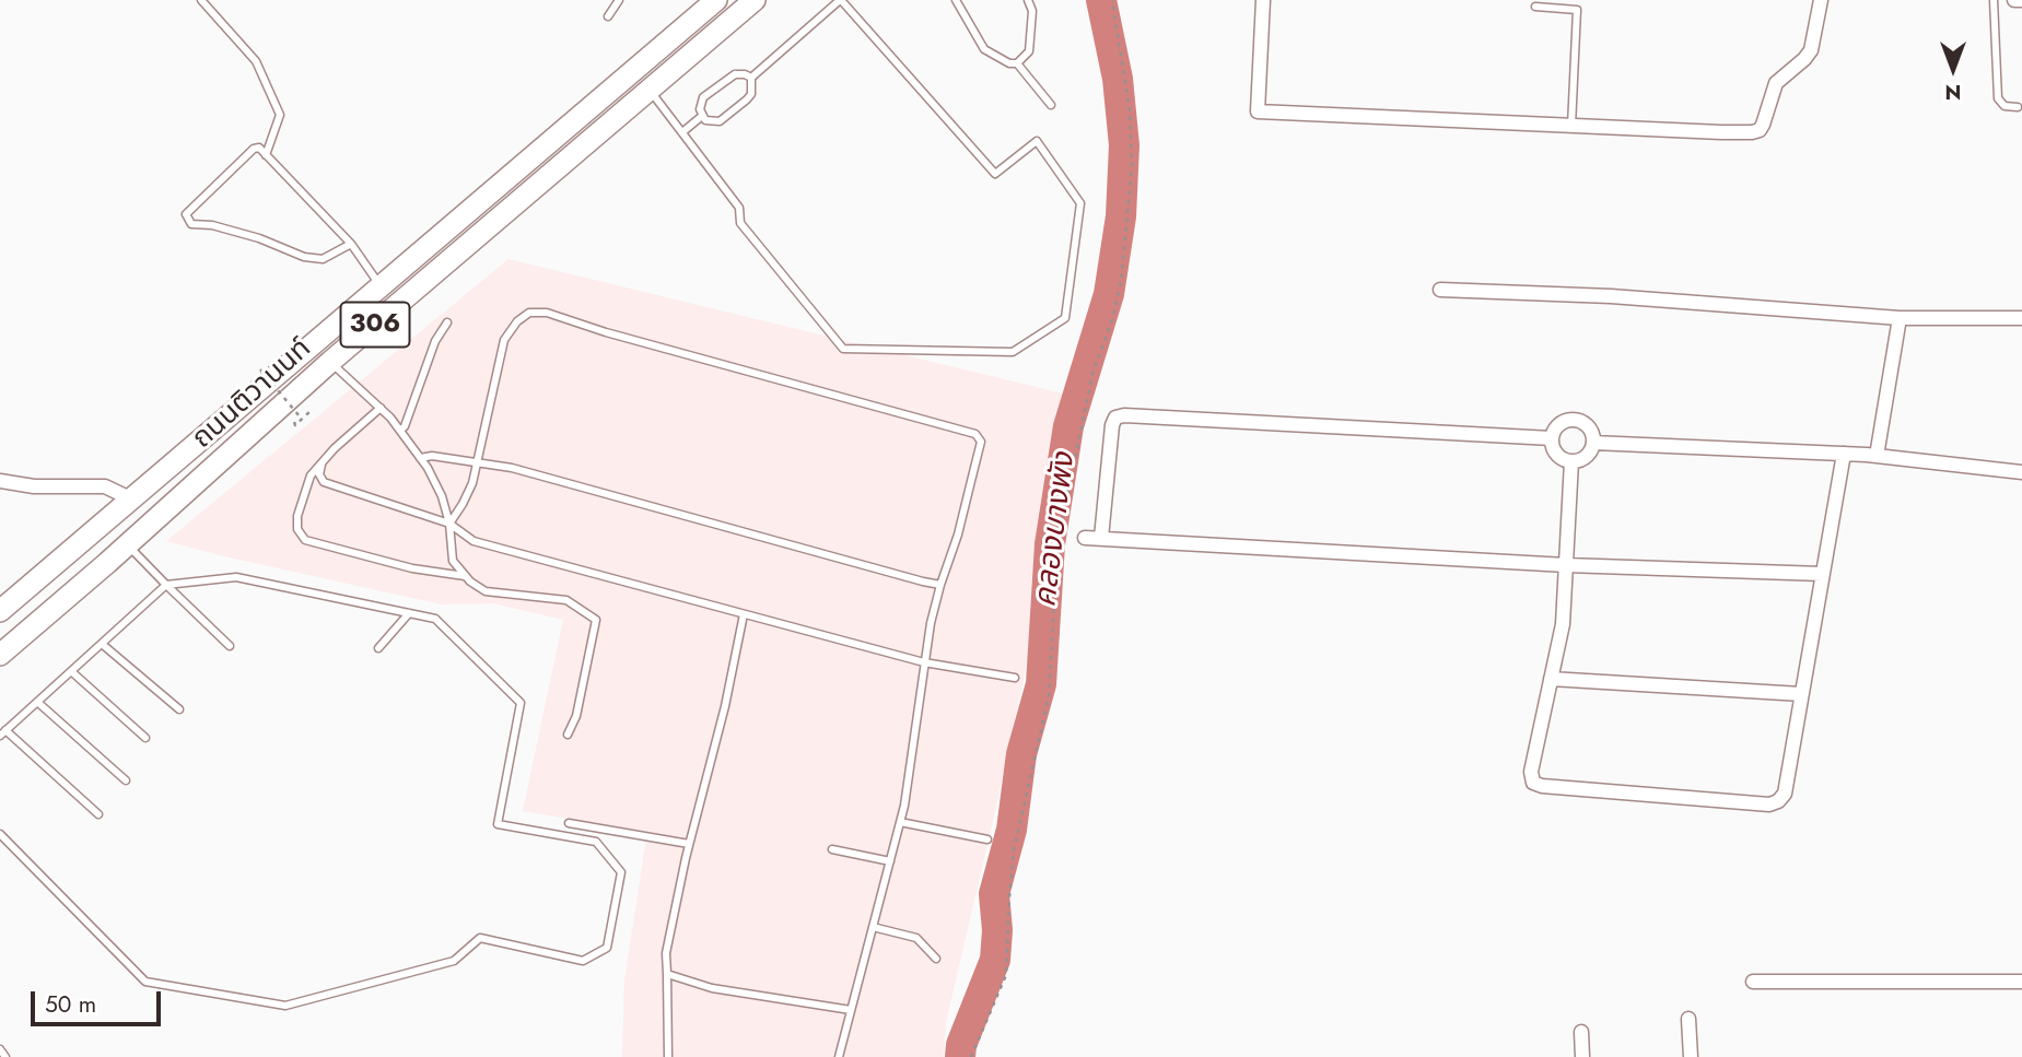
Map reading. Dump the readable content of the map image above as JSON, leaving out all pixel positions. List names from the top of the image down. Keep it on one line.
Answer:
{"streets":{"main road":["306","ถนนติวานนท์"]},"water":["คลองบางพัง"],"scale_bar":"50 m","north":"bottom"}
